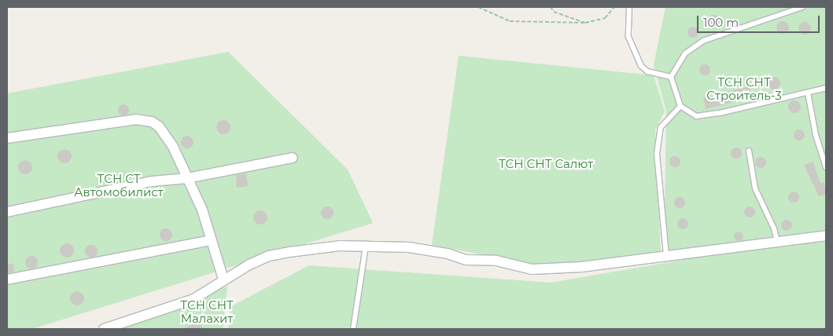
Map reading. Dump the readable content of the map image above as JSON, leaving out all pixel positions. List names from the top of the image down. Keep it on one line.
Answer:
{"parks":["ТСН СНТ Строитель-3","ТСН СНТ Салют","ТСН СТ Автомобилист","ТСН СНТ Малахит"],"scale_bar":"100 m"}
